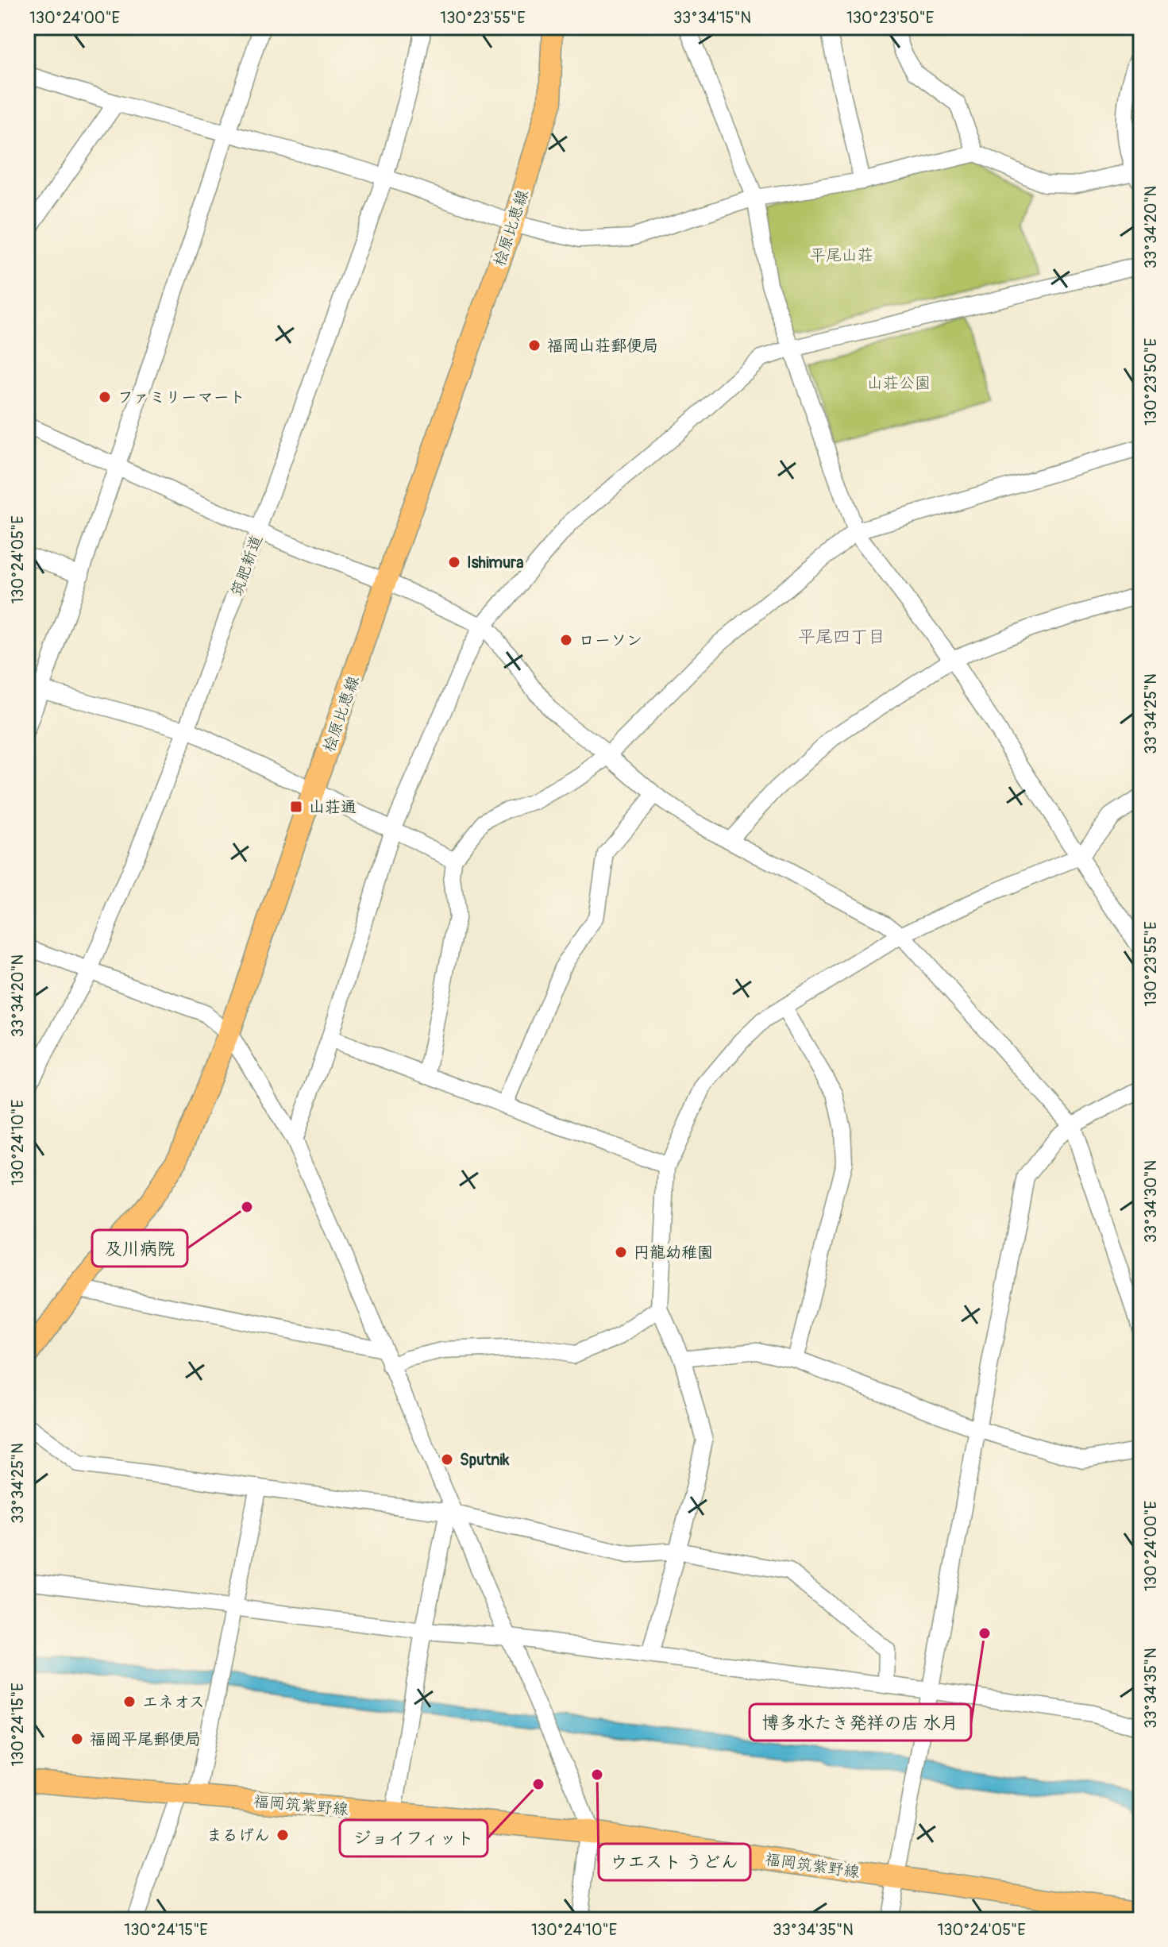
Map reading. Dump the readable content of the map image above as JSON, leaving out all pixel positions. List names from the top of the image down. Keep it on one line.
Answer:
{"streets":{"main road":["桧原比恵線","福岡筑紫野線"],"street":["筑肥新道"]},"districts":["平尾四丁目"],"parks":["平尾山荘","山荘公園"],"places":{"other":["福岡山荘郵便局","ファミリーマート","Ishimura","ローソン","及川病院","円龍幼稚園","Sputnik","博多水たき発祥の店 水月","エネオス","福岡平尾郵便局","ウエスト うどん","ジョイフィット","まるげん"],"transit":["山荘通"]},"coordinates":["130°24'00\"E","130°23'55\"E","33°34'15\"N","130°23'50\"E","33°34'20\"N","130°24'05\"E","33°34'25\"N","130°24'10\"E","33°34'30\"N","33°34'35\"N","130°24'15\"E"]}
